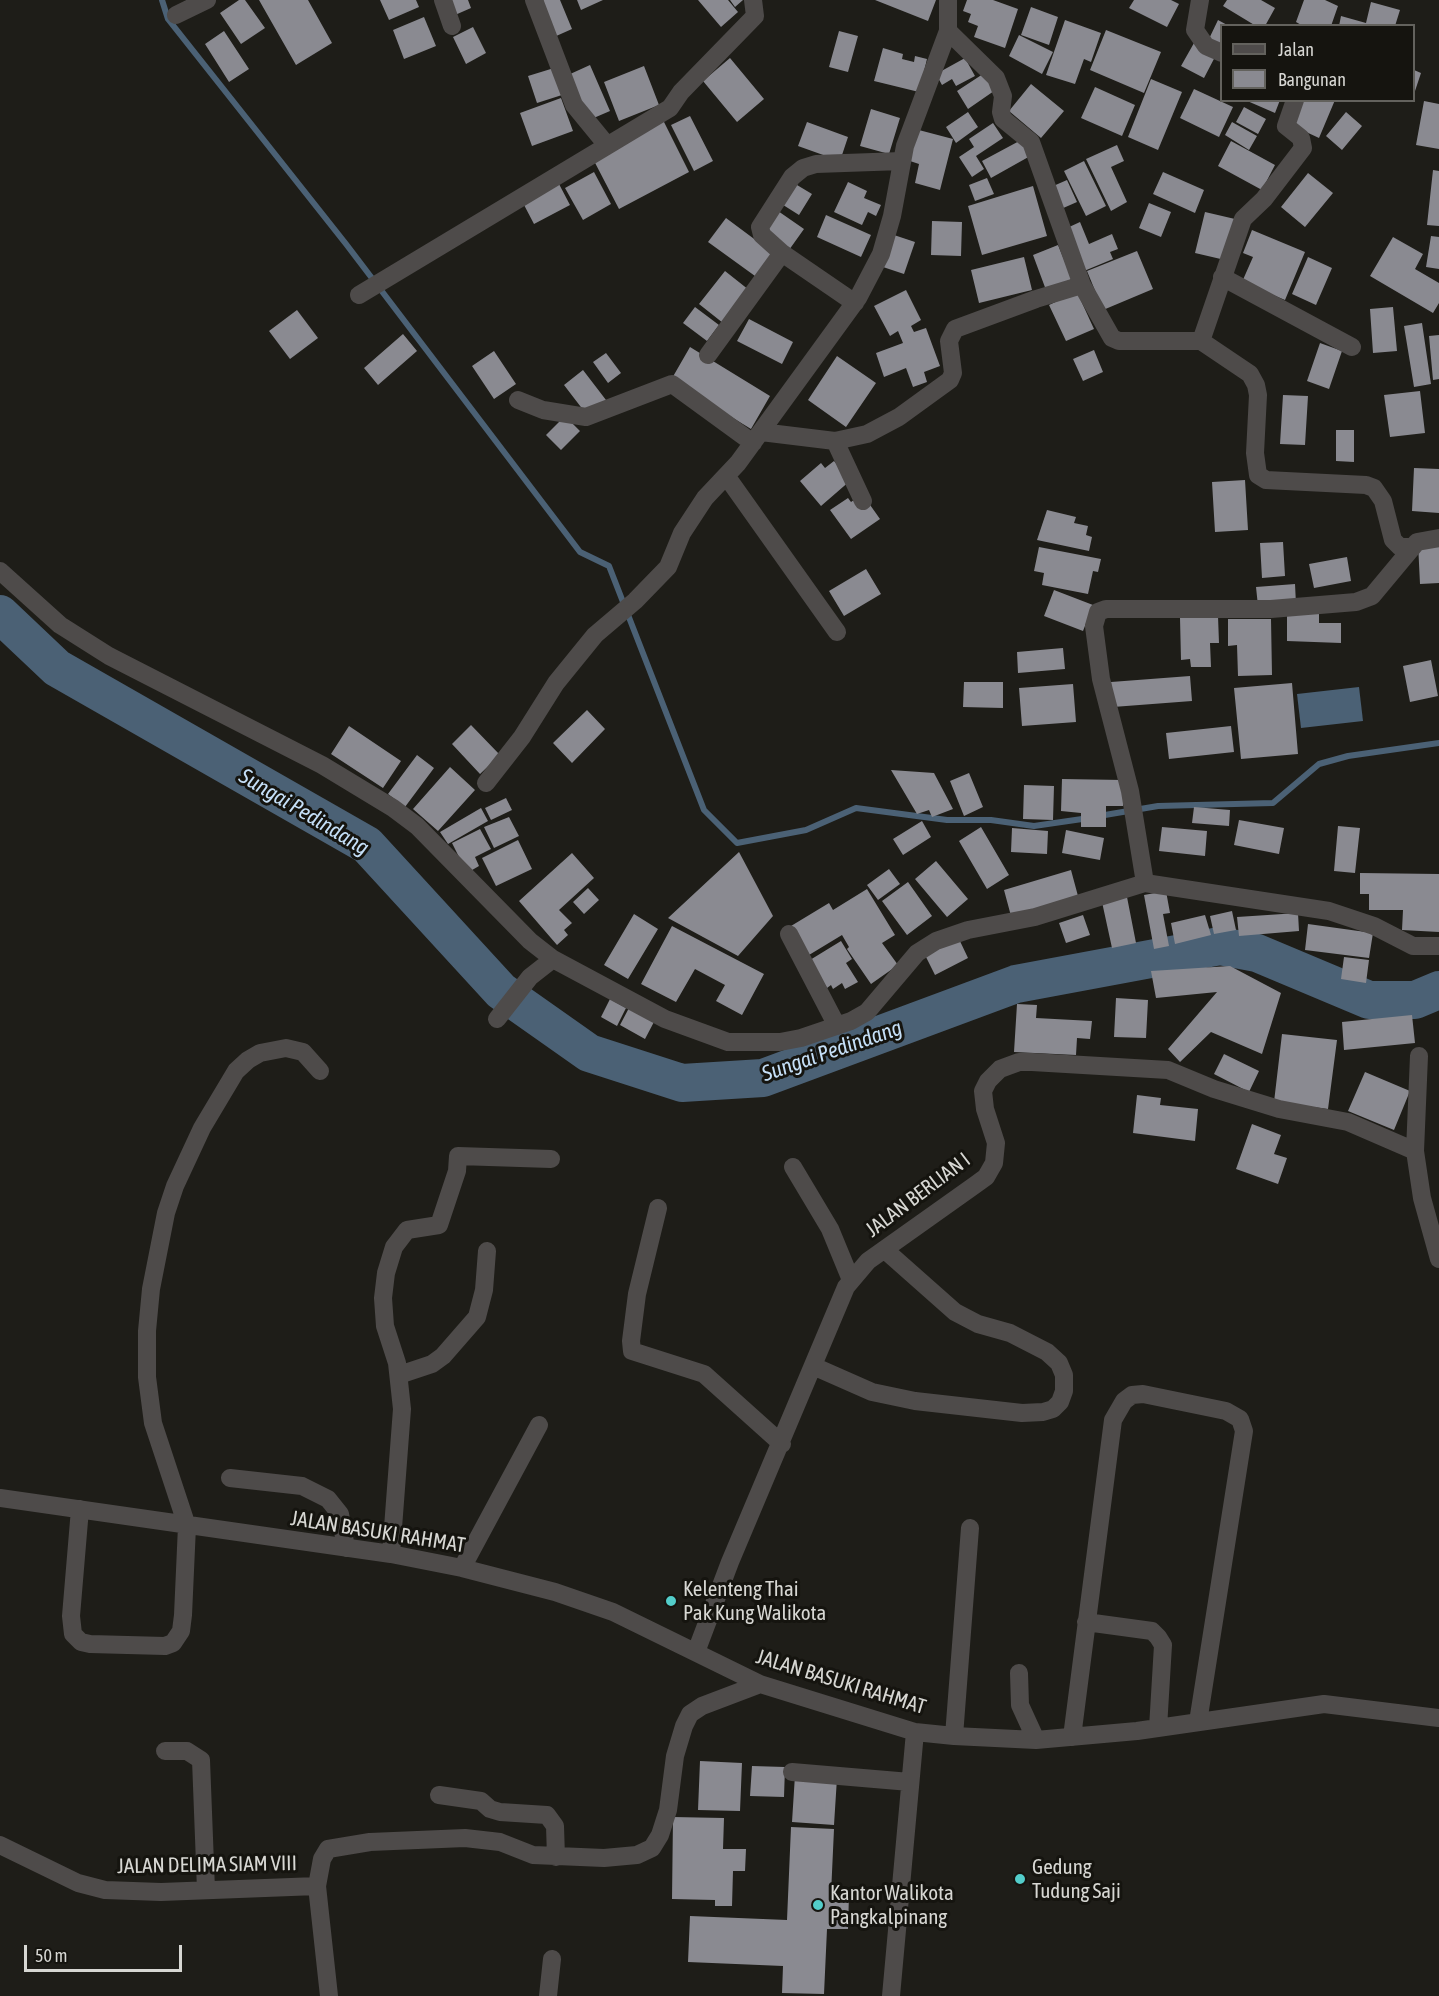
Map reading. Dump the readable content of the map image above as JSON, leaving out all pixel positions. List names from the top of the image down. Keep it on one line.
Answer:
{"streets":{"street":["JALAN BERLIAN I","JALAN BASUKI RAHMAT","JALAN DELIMA SIAM VIII"]},"crossings":[["JALAN BERLIAN I","JALAN BASUKI RAHMAT"]],"water":["Sungai Pedindang"],"places":["Kelenteng Thai Pak Kung Walikota","Gedung Tudung Saji","Kantor Walikota Pangkalpinang"],"legend":["Jalan","Bangunan"],"scale_bar":"50 m"}
